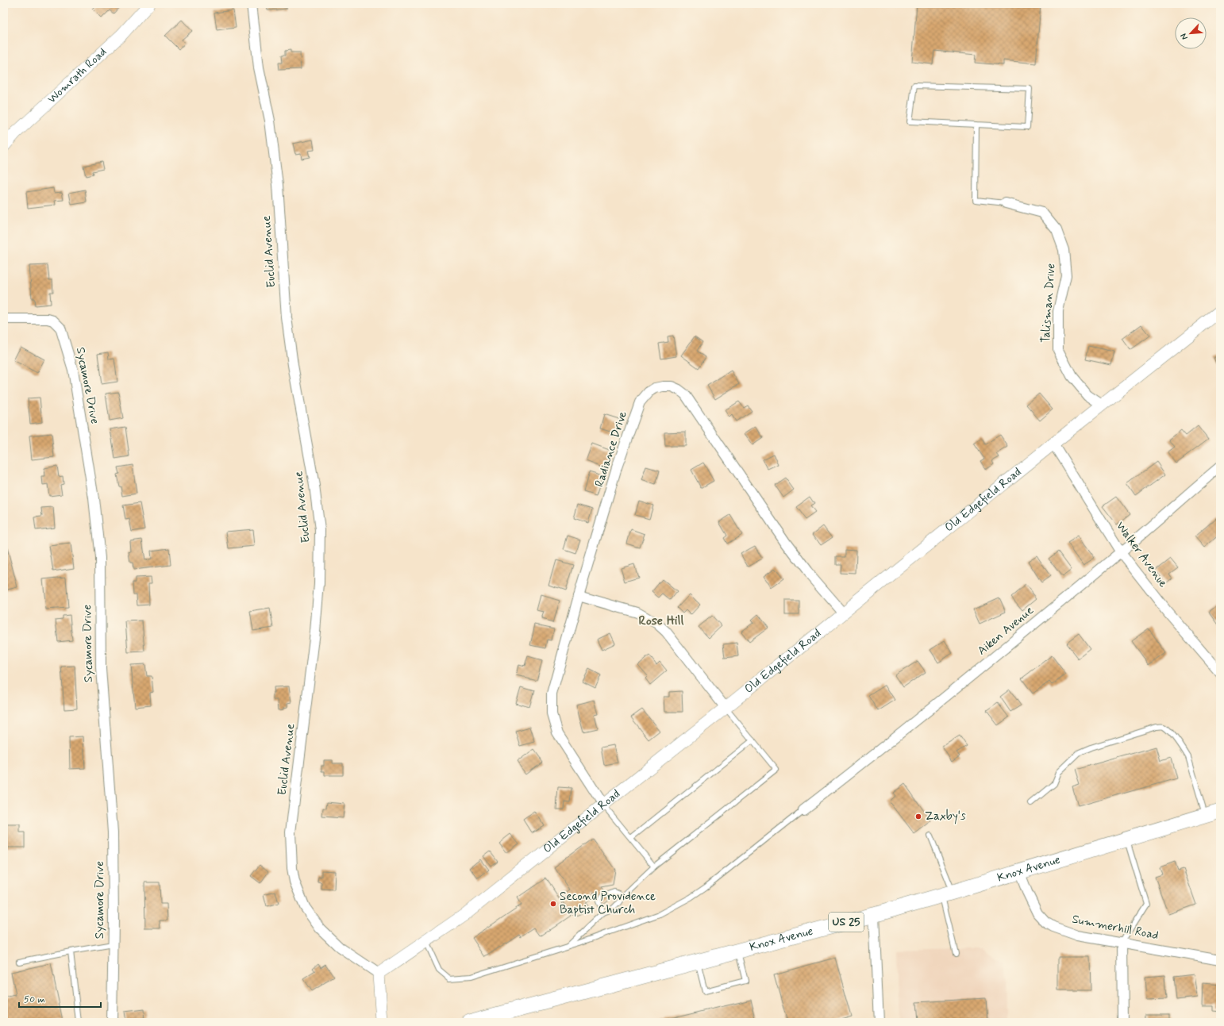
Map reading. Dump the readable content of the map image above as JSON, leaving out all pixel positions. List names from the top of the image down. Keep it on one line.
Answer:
{"streets":{"main road":["Knox Avenue","US 25"],"street":["Womrath Road","Euclid Avenue","Talisman Drive","Sycamore Drive","Radiance Drive","Old Edgefield Road","Walker Avenue","Aiken Avenue","Summerhill Road"]},"crossings":[["Euclid Avenue","Old Edgefield Road"],["Talisman Drive","Old Edgefield Road"],["Radiance Drive","Old Edgefield Road"],["Old Edgefield Road","Walker Avenue"],["Walker Avenue","Aiken Avenue"],["Knox Avenue","Summerhill Road"]],"districts":["Rose Hill"],"places":["Zaxby's","Second Providence Baptist Church"],"scale_bar":"50 m","north":"bottom left"}
